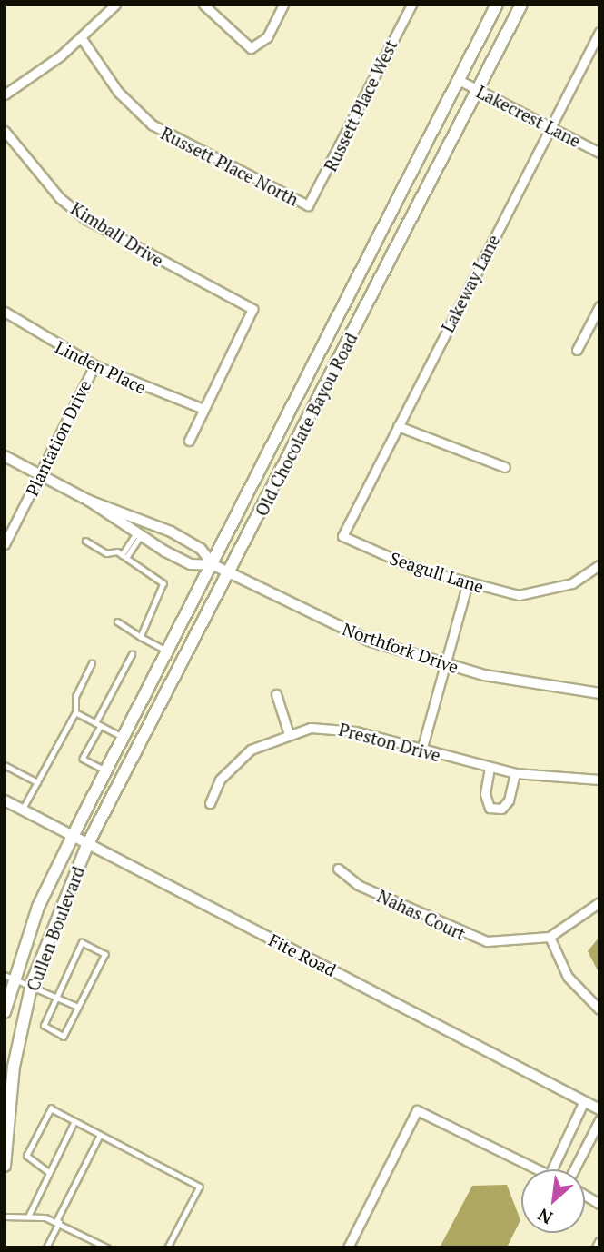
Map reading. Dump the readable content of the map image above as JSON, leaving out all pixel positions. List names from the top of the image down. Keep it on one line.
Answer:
{"streets":{"main road":["Old Chocolate Bayou Road","Cullen Boulevard"],"street":["Russett Place West","Lakecrest Lane","Russett Place North","Kimball Drive","Lakeway Lane","Linden Place","Plantation Drive","Seagull Lane","Northfork Drive","Preston Drive","Nahas Court","Fite Road"]},"crossings":[["Russett Place West","Russett Place North"],["Lakecrest Lane","Lakeway Lane"],["Lakecrest Lane","Old Chocolate Bayou Road"],["Kimball Drive","Linden Place"],["Lakeway Lane","Seagull Lane"],["Linden Place","Plantation Drive"],["Old Chocolate Bayou Road","Northfork Drive"],["Old Chocolate Bayou Road","Cullen Boulevard"],["Old Chocolate Bayou Road","Fite Road"],["Plantation Drive","Northfork Drive"],["Cullen Boulevard","Fite Road"]],"north":"bottom left"}
